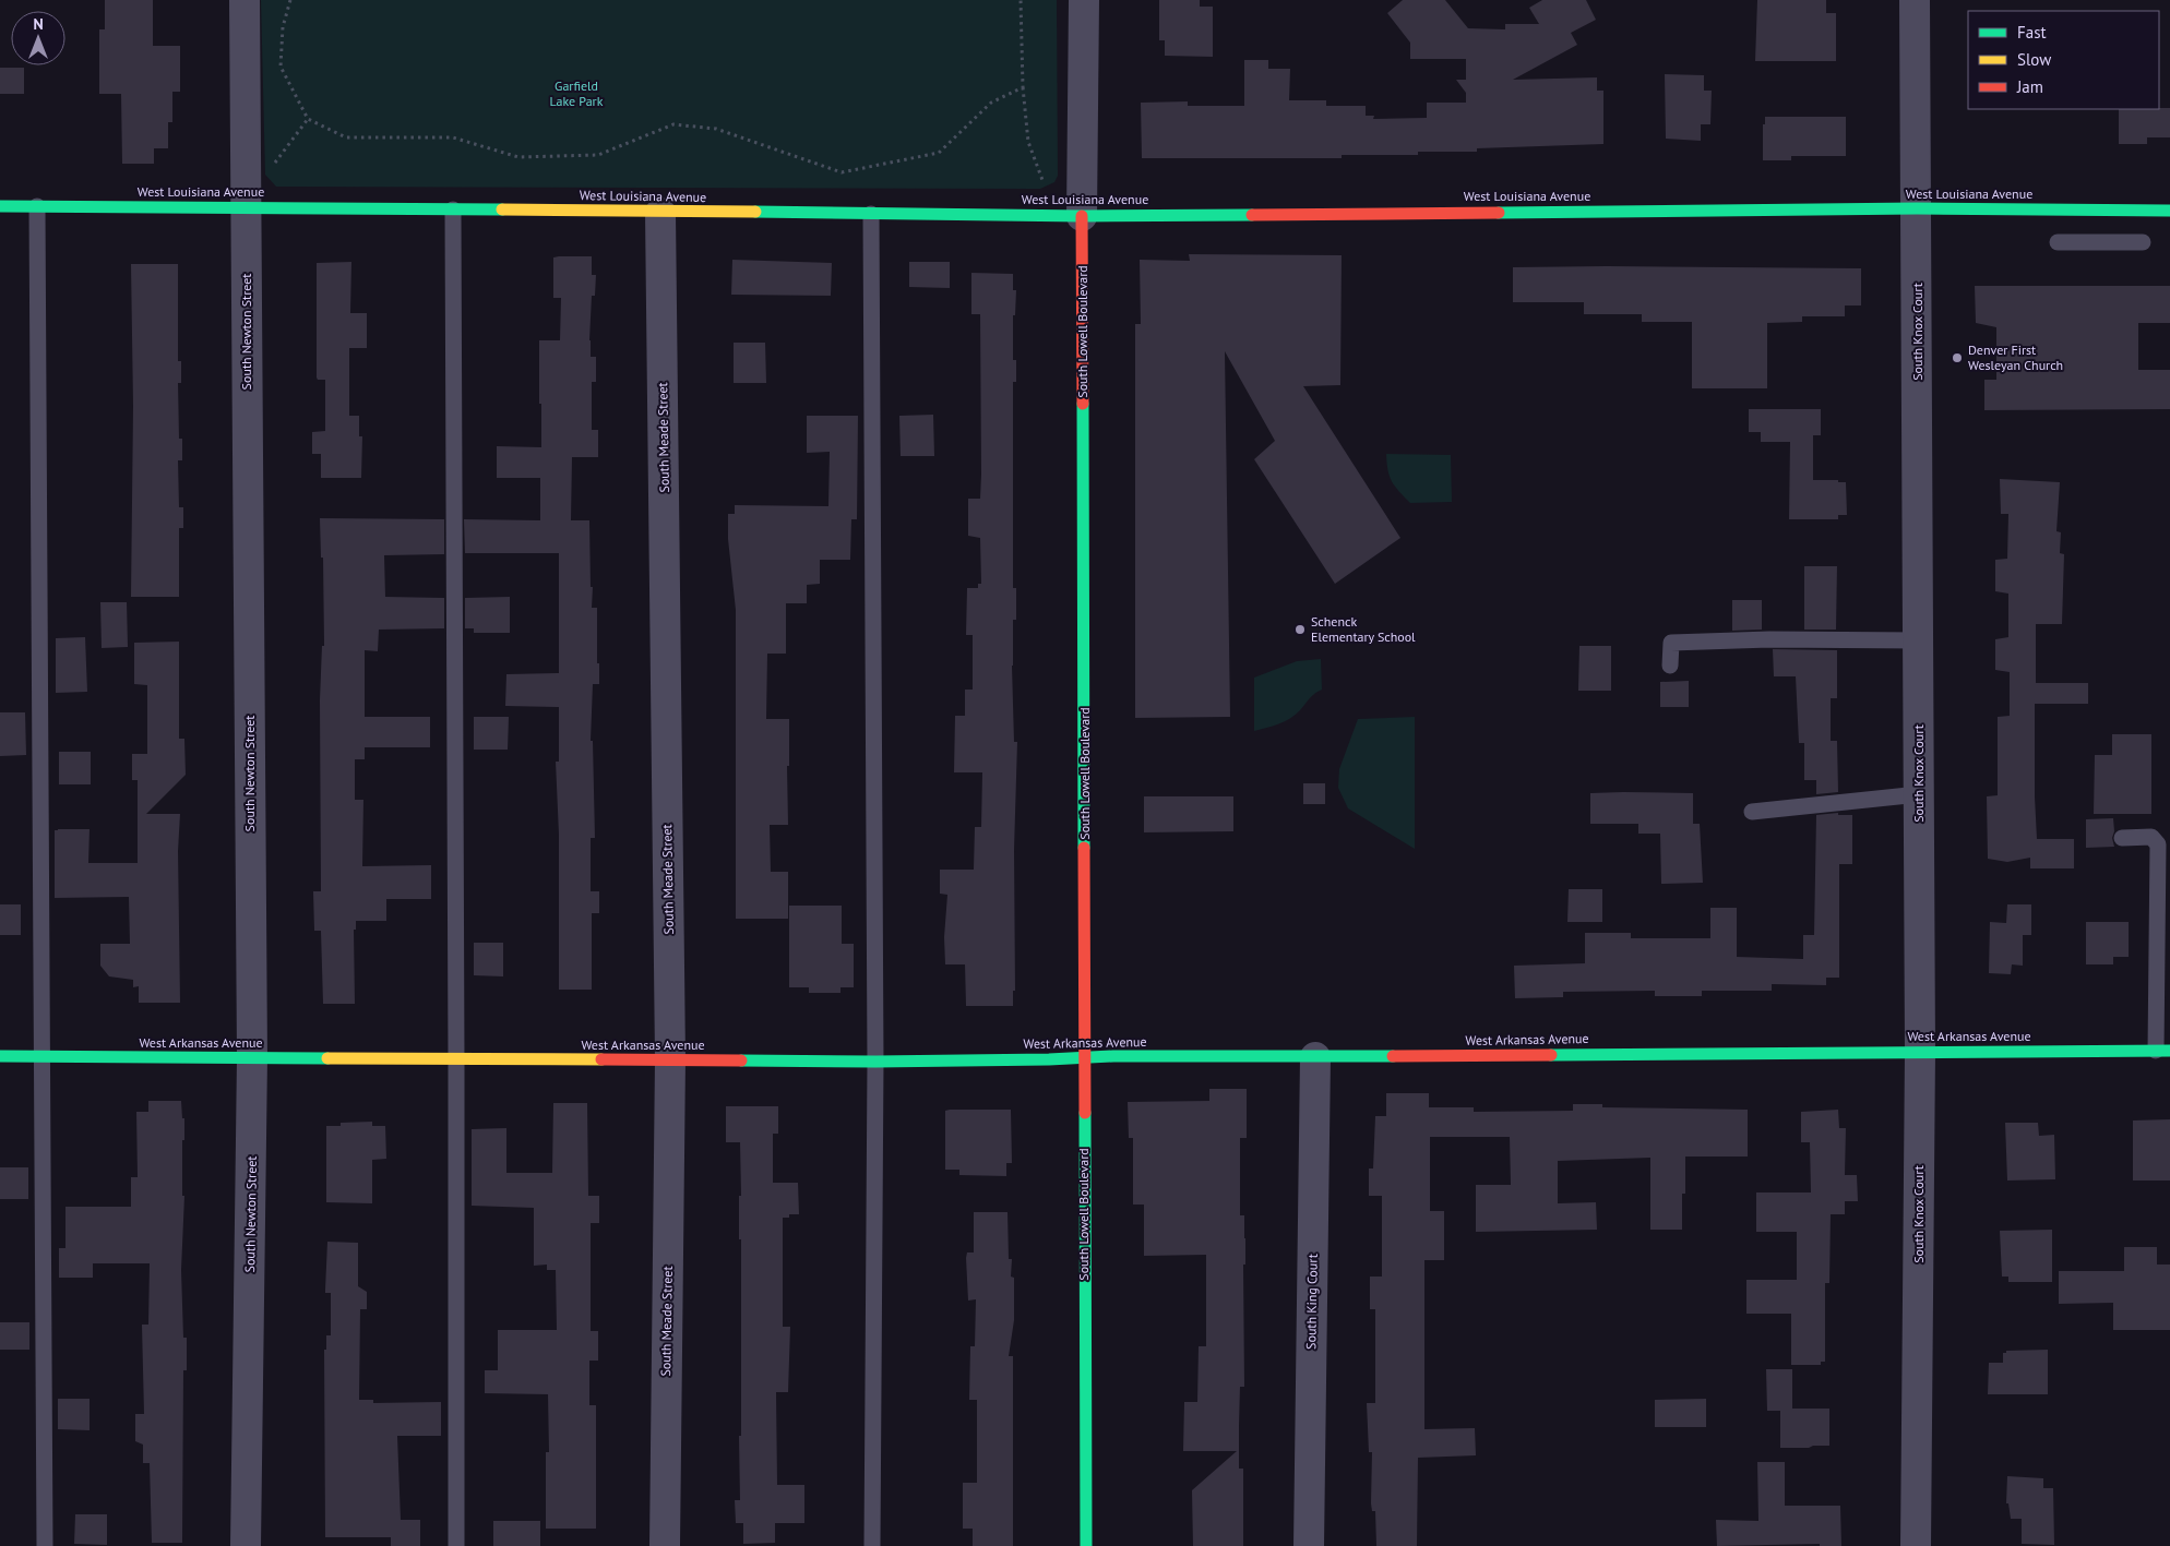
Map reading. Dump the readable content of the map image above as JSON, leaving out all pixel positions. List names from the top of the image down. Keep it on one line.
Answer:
{"streets":{"street":["West Louisiana Avenue","South Newton Street","South Lowell Boulevard","South Knox Court","South Meade Street","West Arkansas Avenue","South King Court"]},"crossings":[["West Louisiana Avenue","South Newton Street"],["West Louisiana Avenue","South Lowell Boulevard"],["West Louisiana Avenue","South Knox Court"],["West Louisiana Avenue","South Meade Street"],["South Newton Street","West Arkansas Avenue"],["South Lowell Boulevard","West Arkansas Avenue"],["South Knox Court","West Arkansas Avenue"],["South Meade Street","West Arkansas Avenue"],["West Arkansas Avenue","South King Court"]],"parks":["Garfield Lake Park"],"places":["Denver First Wesleyan Church","Schenck Elementary School"],"legend":["Fast","Slow","Jam"],"north":"top"}
